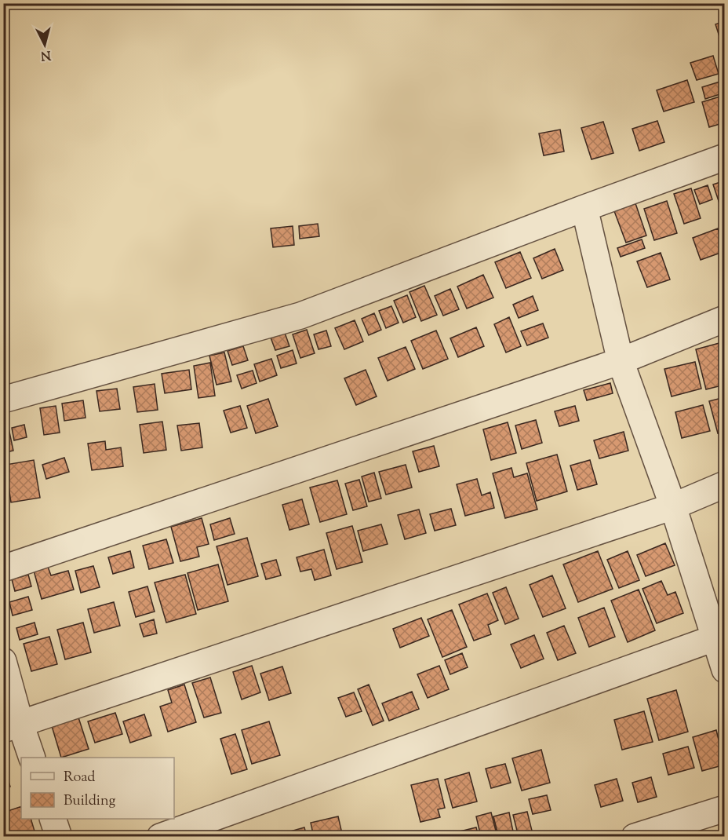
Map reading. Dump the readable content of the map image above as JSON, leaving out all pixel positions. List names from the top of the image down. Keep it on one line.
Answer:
{"legend":["Road","Building"],"north":"bottom"}
